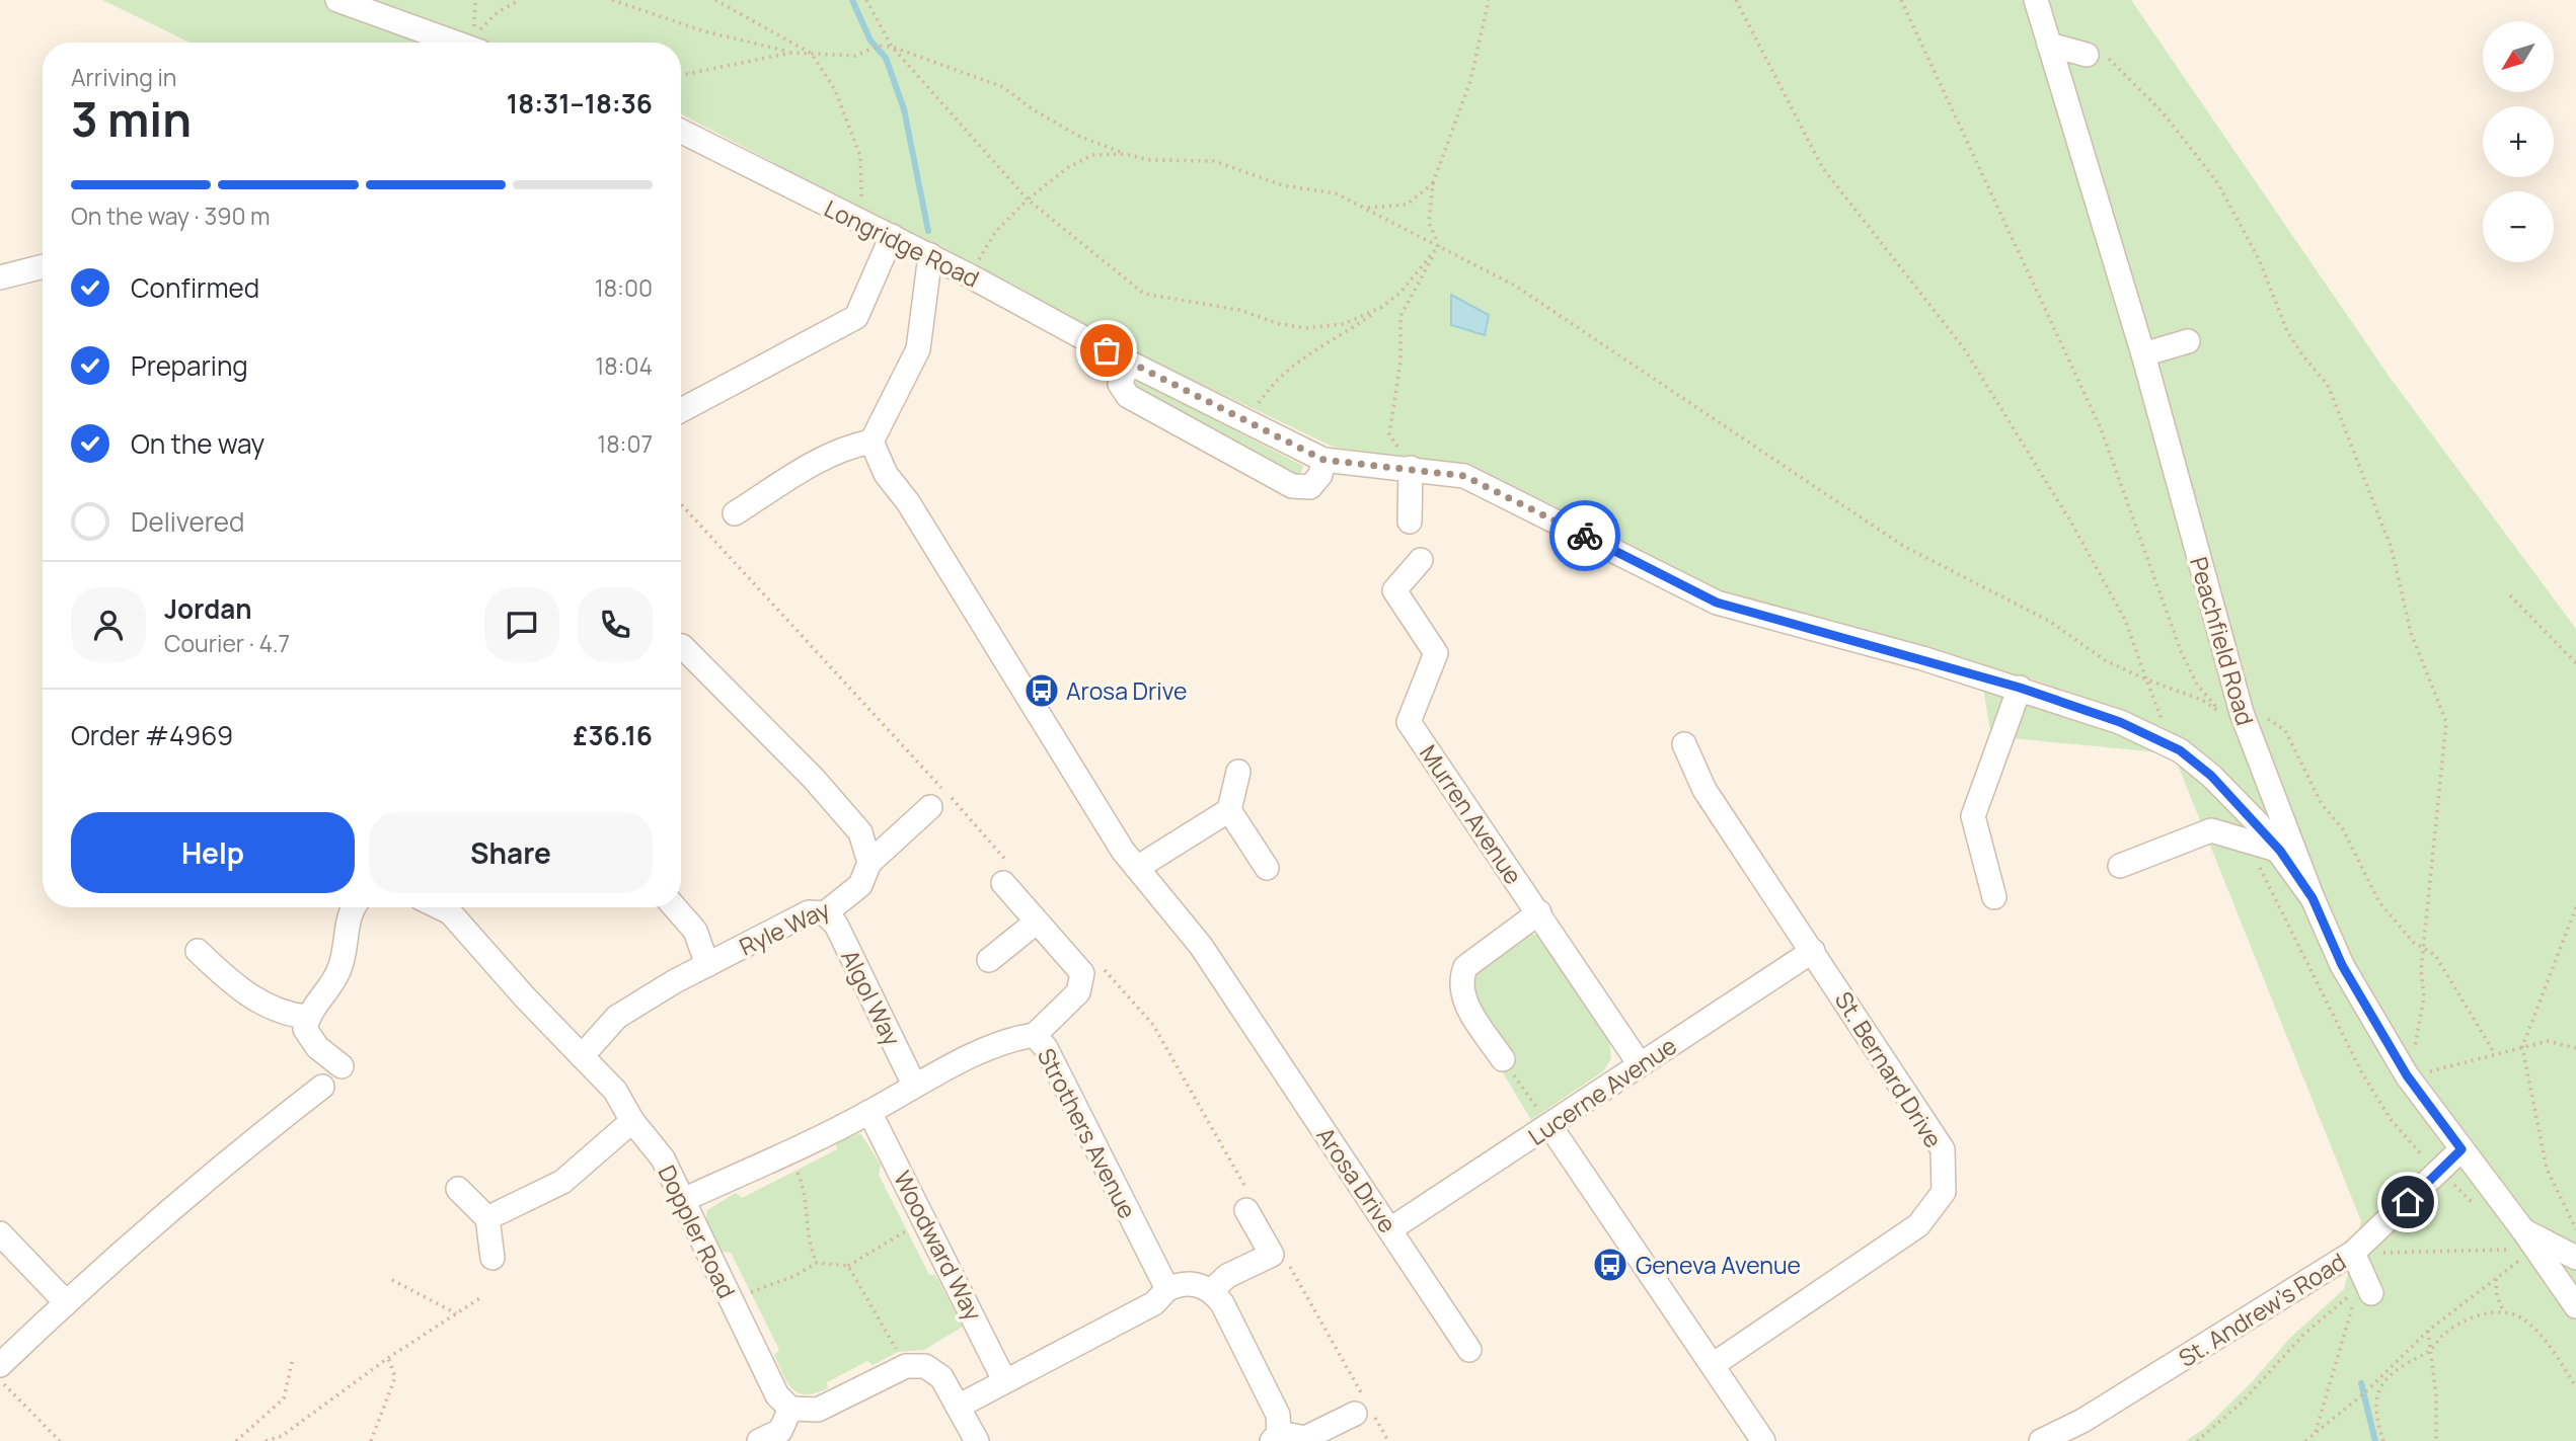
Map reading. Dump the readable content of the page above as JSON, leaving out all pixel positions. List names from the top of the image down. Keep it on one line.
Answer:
{"streets":{"street":["Longridge Road","Peachfield Road","Murren Avenue","Ryle Way","Algol Way","St. Bernard Drive","Lucerne Avenue","Strothers Avenue","Arosa Drive","Doppler Road","Woodward Way","St. Andrew's Road"]},"crossings":[["Longridge Road","Peachfield Road"],["Peachfield Road","St. Andrew's Road"],["Murren Avenue","Lucerne Avenue"],["Ryle Way","Algol Way"],["Ryle Way","Doppler Road"],["Algol Way","Strothers Avenue"],["St. Bernard Drive","Lucerne Avenue"],["Lucerne Avenue","Arosa Drive"],["Strothers Avenue","Doppler Road"],["Strothers Avenue","Woodward Way"]],"places":{"bus stop":["Arosa Drive","Geneva Avenue"]},"north":"bottom left","page":{"map_buttons":["+","−"],"heading":["3 min","Arriving in","18:31–18:36"],"panel":["Jordan","Courier · 4.7","Order #4969","£36.16"],"bar":"On the way · 390 m","list":[["Confirmed","18:00"],["Preparing","18:04"],["On the way","18:07"],"Delivered"],"buttons":["Help","Share"]}}
